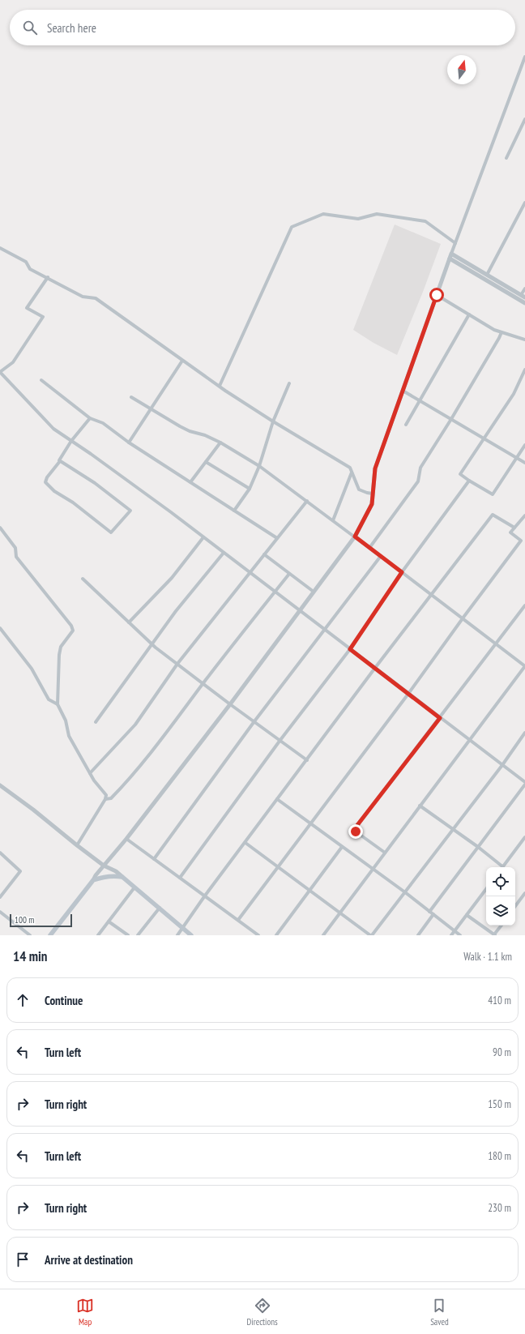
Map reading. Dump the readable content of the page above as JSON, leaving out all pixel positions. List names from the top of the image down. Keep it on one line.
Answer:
{"scale_bar":"100 m","north":"top","page":{"search":"Search here","scale":"100 m","heading":["14 min","Walk · 1.1 km"],"list":[["Continue","410 m"],["Turn left","90 m"],["Turn right","150 m"],["Turn left","180 m"],["Turn right","230 m"],"Arrive at destination"],"nav":["Map","Directions","Saved"]}}
